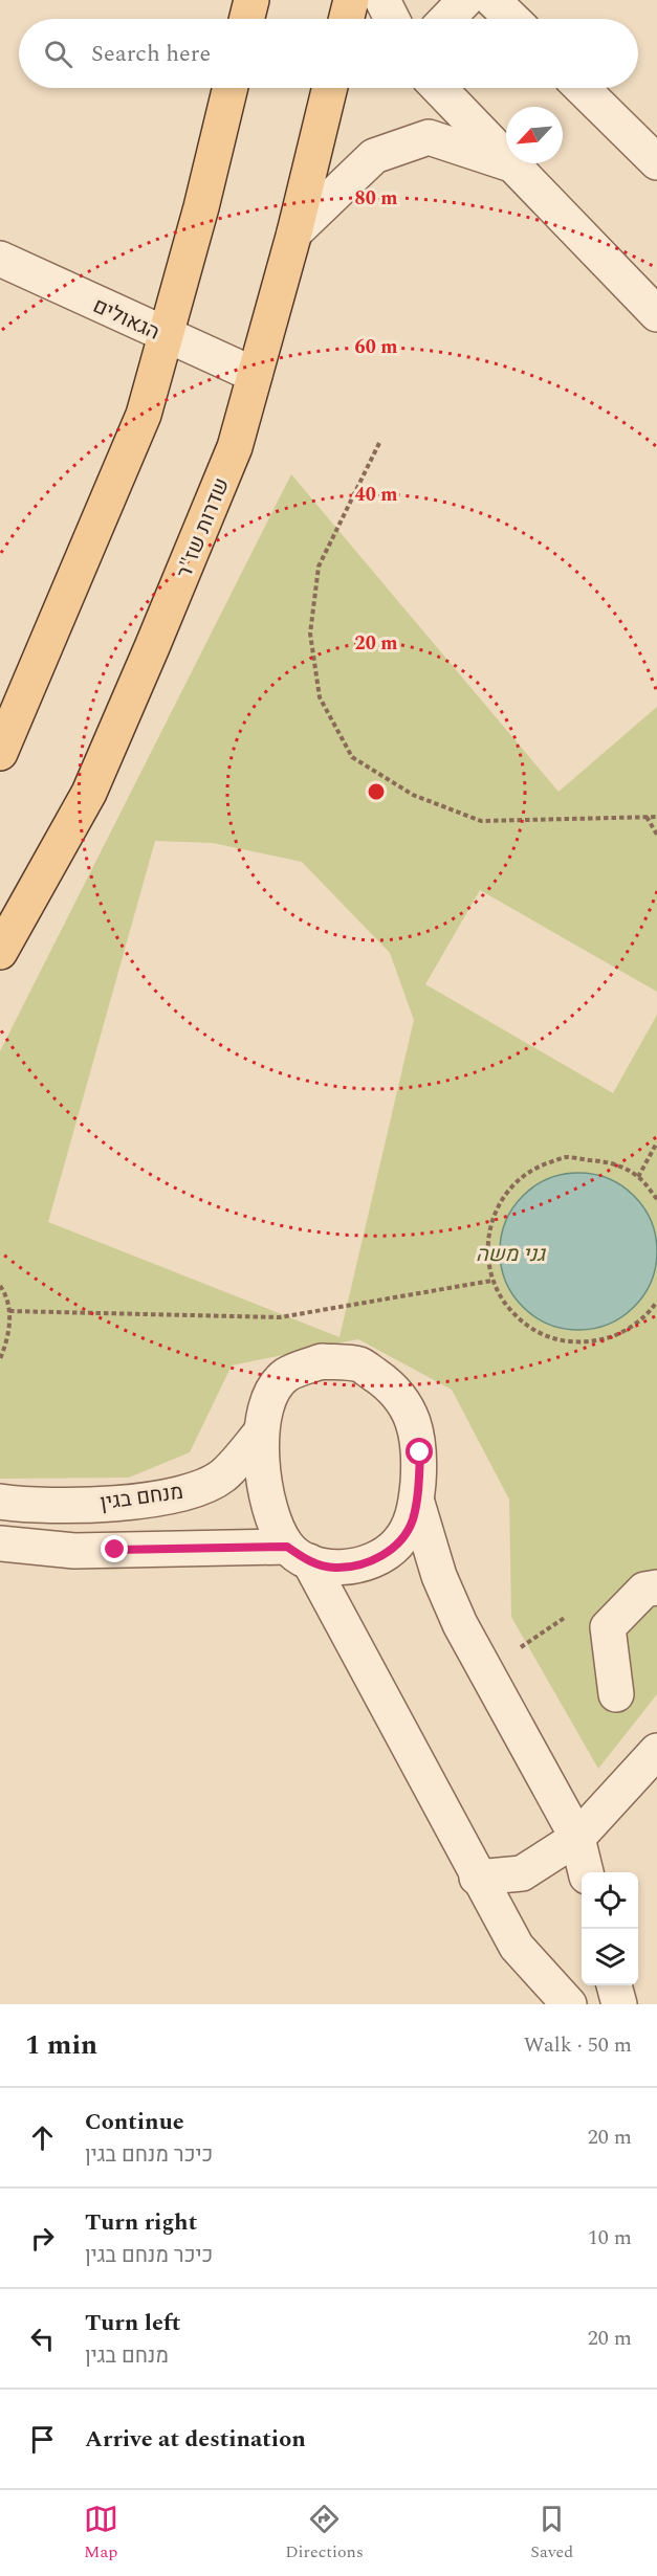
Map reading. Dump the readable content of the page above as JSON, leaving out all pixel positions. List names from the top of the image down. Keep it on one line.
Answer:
{"streets":{"main road":["שדרות שז\"ר"],"street":["הגאולים","מנחם בגין"]},"crossings":[["הגאולים","שדרות שז\"ר"]],"parks":["גני משה"],"north":"bottom left","page":{"search":"Search here","heading":["1 min","Walk · 50 m"],"list":[["Continue","כיכר מנחם בגין","20 m"],["Turn right","כיכר מנחם בגין","10 m"],["Turn left","מנחם בגין","20 m"],"Arrive at destination"],"nav":["Map","Directions","Saved"]},"rings":["80 m","60 m","40 m","20 m"]}
